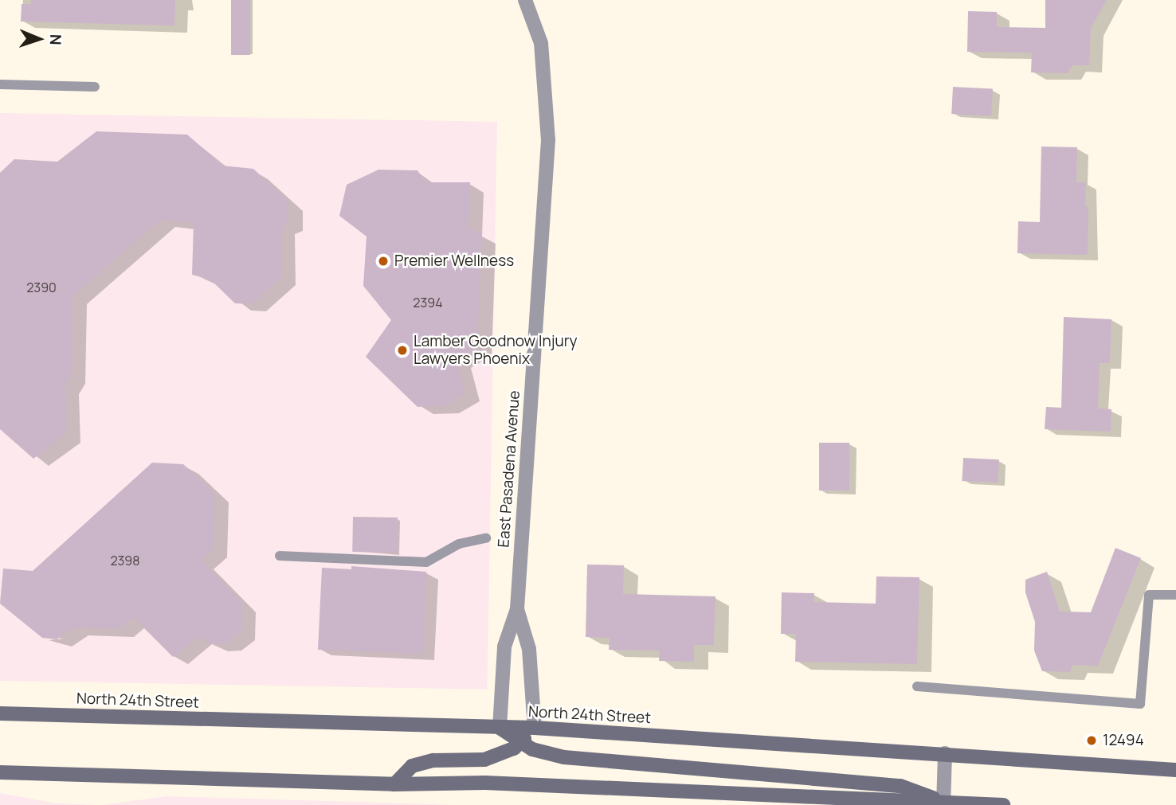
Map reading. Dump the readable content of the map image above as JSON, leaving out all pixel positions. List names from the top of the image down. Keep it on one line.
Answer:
{"streets":{"main road":["North 24th Street"],"street":["East Pasadena Avenue"]},"crossings":[["East Pasadena Avenue","North 24th Street"]],"places":["Premier Wellness","Lamber Goodnow Injury Lawyers Phoenix","12494"],"house_numbers":["2390","2394","2398"],"north":"right"}
